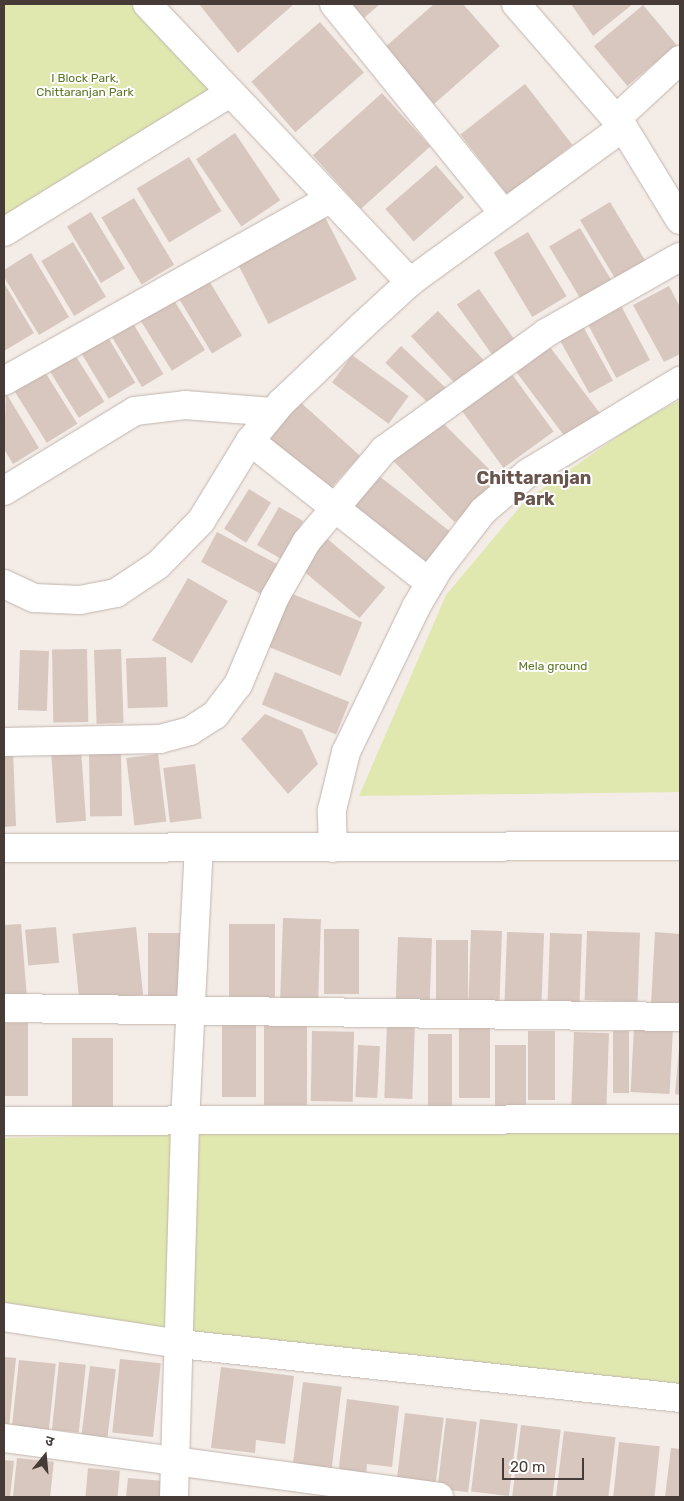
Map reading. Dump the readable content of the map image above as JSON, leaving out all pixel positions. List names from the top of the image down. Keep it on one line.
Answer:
{"districts":["Chittaranjan Park"],"parks":["I Block Park, Chittaranjan Park","Mela ground"],"scale_bar":"20 m","north":"top"}
